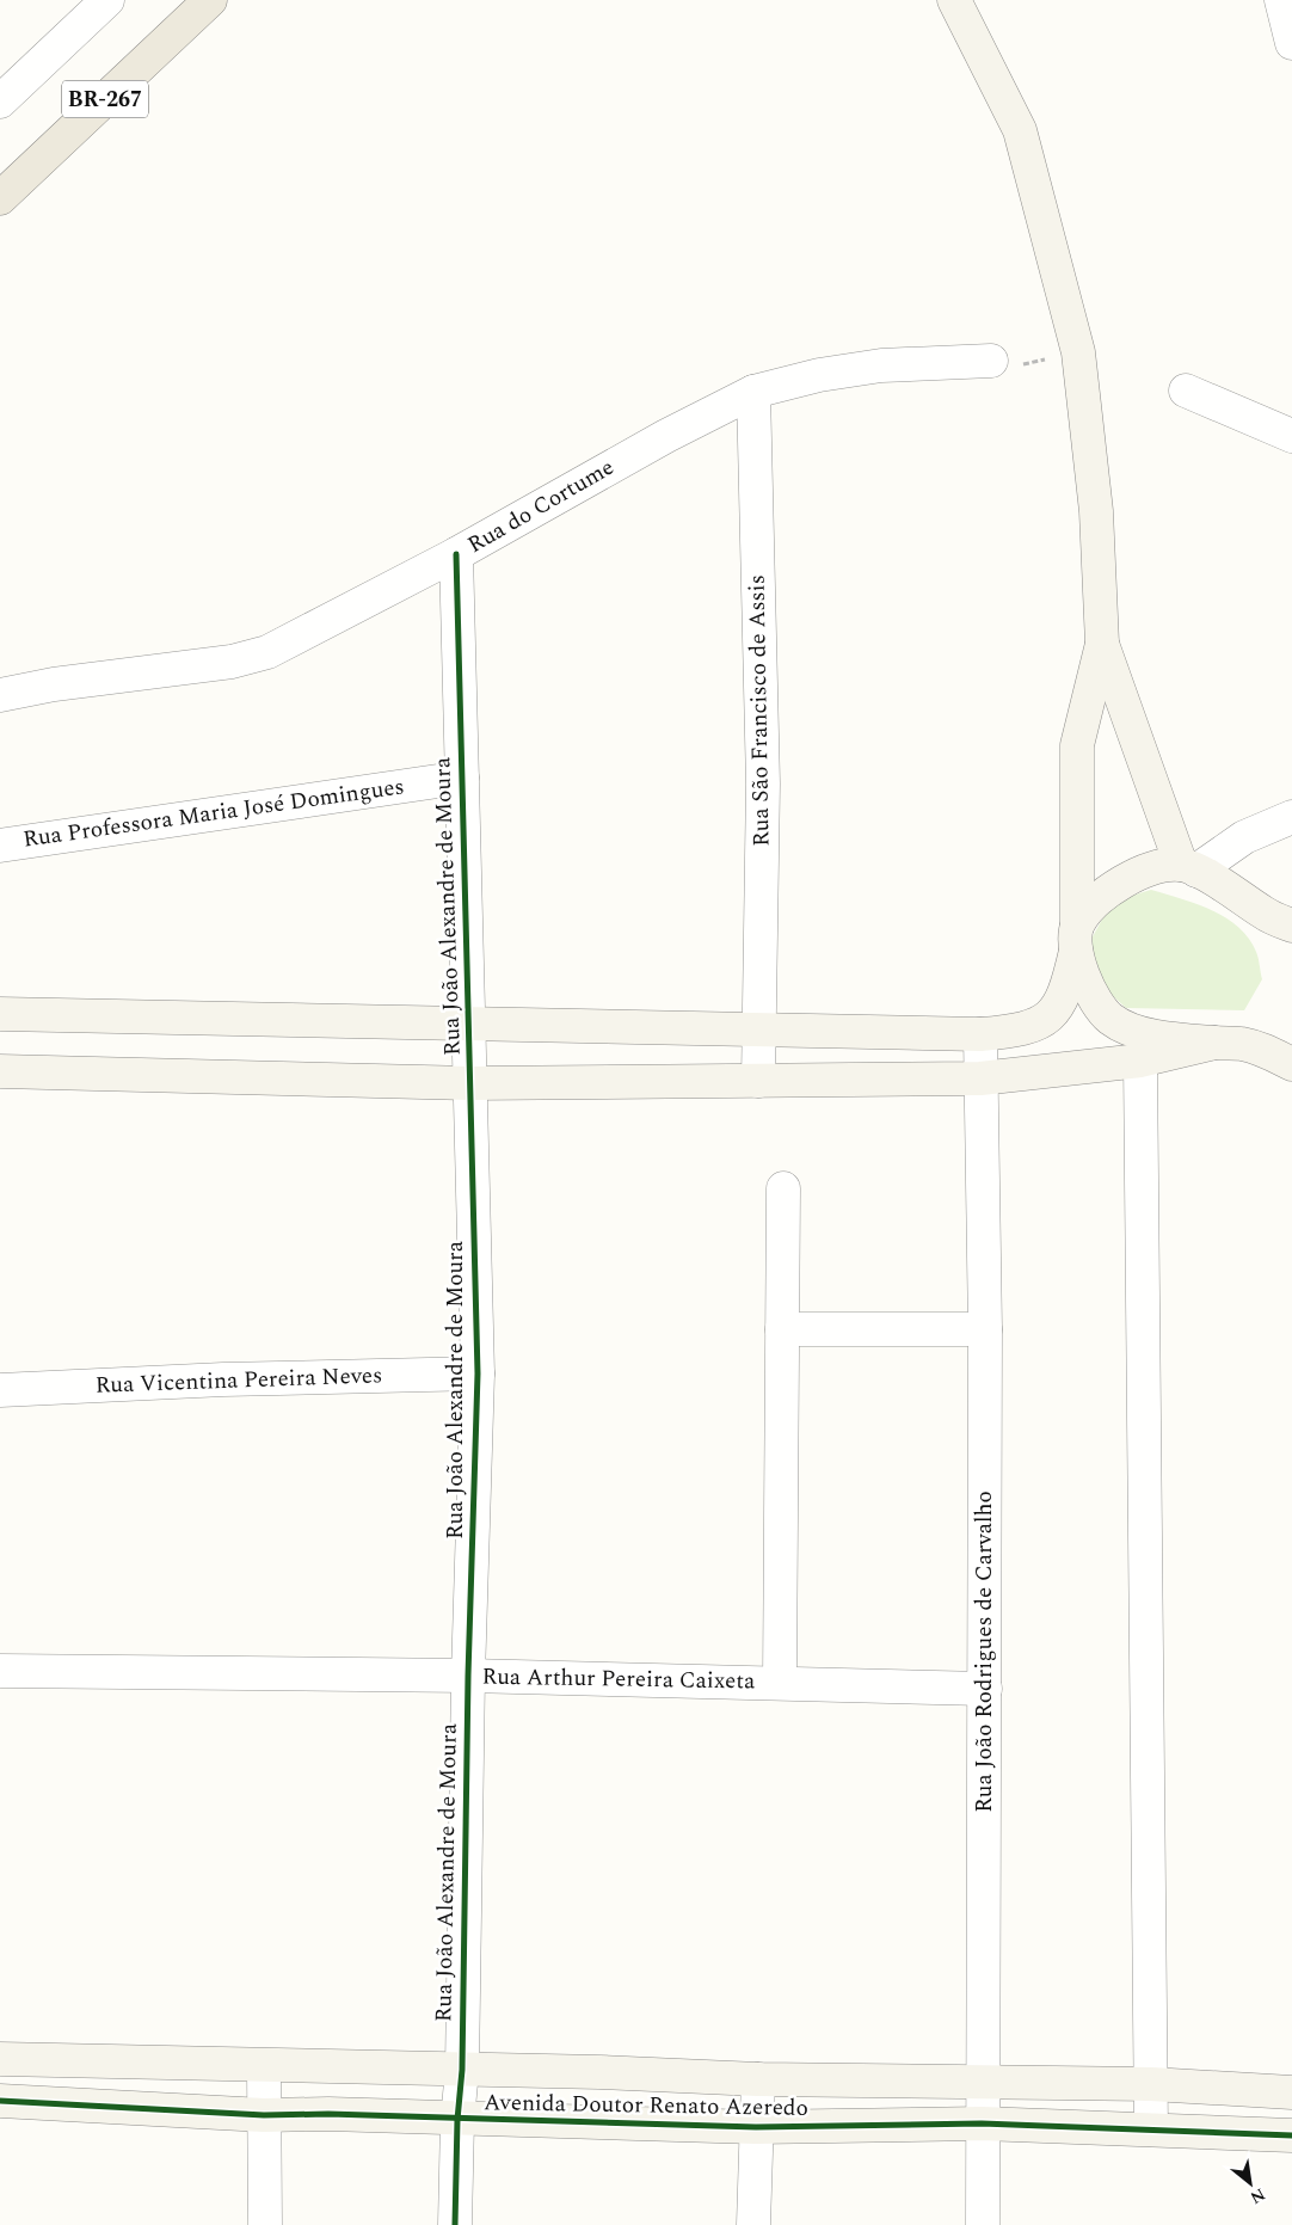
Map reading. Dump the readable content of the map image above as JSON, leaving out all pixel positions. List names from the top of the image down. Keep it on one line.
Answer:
{"streets":{"main road":["BR-267"],"street":["Rua do Cortume","Rua São Francisco de Assis","Rua Professora Maria José Domingues","Rua João Alexandre de Moura","Rua Vicentina Pereira Neves","Rua João Rodrigues de Carvalho","Rua Arthur Pereira Caixeta","Avenida Doutor Renato Azeredo"]},"crossings":[["Rua do Cortume","Rua São Francisco de Assis"],["Rua do Cortume","Rua João Alexandre de Moura"],["Rua Professora Maria José Domingues","Rua João Alexandre de Moura"],["Rua João Alexandre de Moura","Rua Vicentina Pereira Neves"],["Rua João Alexandre de Moura","Rua Arthur Pereira Caixeta"],["Rua João Alexandre de Moura","Avenida Doutor Renato Azeredo"],["Rua João Rodrigues de Carvalho","Rua Arthur Pereira Caixeta"],["Rua João Rodrigues de Carvalho","Avenida Doutor Renato Azeredo"]],"north":"bottom right"}
